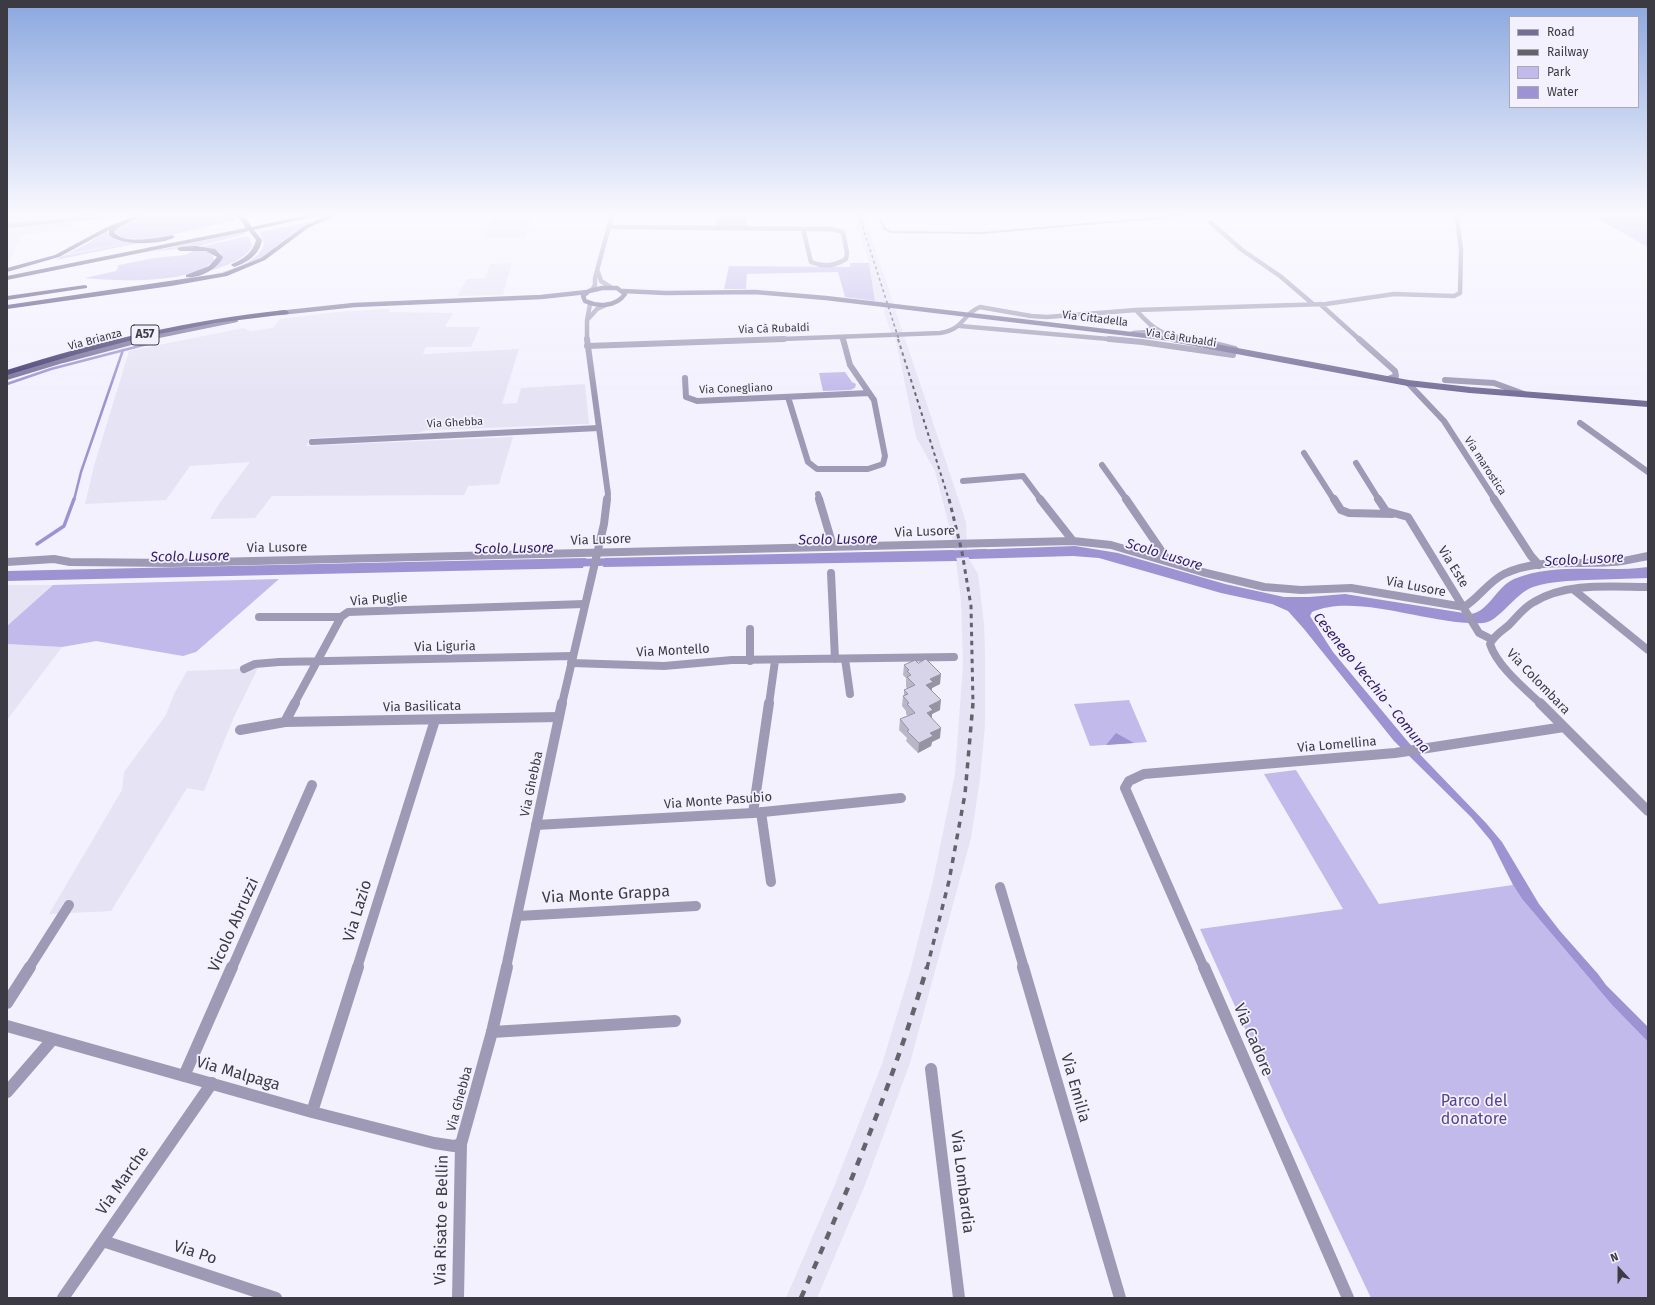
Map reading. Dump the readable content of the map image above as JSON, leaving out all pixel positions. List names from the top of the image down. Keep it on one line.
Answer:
{"streets":{"highway":["A57"],"main road":["Via Cittadella","Via Brianza"],"street":["Via Cà Rubaldi","Via Conegliano","Via Ghebba","Via marostica","Via Lusore","Via Este","Via Puglie","Via Liguria","Via Montello","Via Colombara","Via Basilicata","Via Lomellina","Via Monte Pasubio","Via Monte Grappa","Via Lazio","Vicolo Abruzzi","Via Cadore","Via Malpaga","Via Emilia","Via Marche","Via Lombardia","Via Risato e Bellin","Via Po"]},"crossings":[["Via Cittadella","Via Cà Rubaldi"],["Via Cittadella","Via Brianza"],["Via Cittadella","Via Ghebba"],["Via Cittadella","Via marostica"],["Via Cà Rubaldi","Via Conegliano"],["Via Cà Rubaldi","Via Ghebba"],["A57","Via Brianza"],["Via Ghebba","Via Lusore"],["Via Ghebba","Via Puglie"],["Via Ghebba","Via Liguria"],["Via Ghebba","Via Montello"],["Via Ghebba","Via Basilicata"],["Via Ghebba","Via Monte Pasubio"],["Via Ghebba","Via Monte Grappa"],["Via Ghebba","Via Malpaga"],["Via Ghebba","Via Risato e Bellin"],["Via Lusore","Via Este"],["Via Este","Via Colombara"],["Via Puglie","Via Liguria"],["Via Puglie","Via Basilicata"],["Via Liguria","Via Montello"],["Via Colombara","Via Lomellina"],["Via Basilicata","Via Lazio"],["Via Lomellina","Via Cadore"],["Via Lazio","Via Malpaga"],["Vicolo Abruzzi","Via Malpaga"],["Via Malpaga","Via Marche"],["Via Malpaga","Via Risato e Bellin"],["Via Marche","Via Po"]],"water":["Scolo Lusore","Cesenego Vecchio - Comuna"],"parks":["Parco del donatore"],"legend":["Road","Railway","Park","Water"],"north":"top"}
